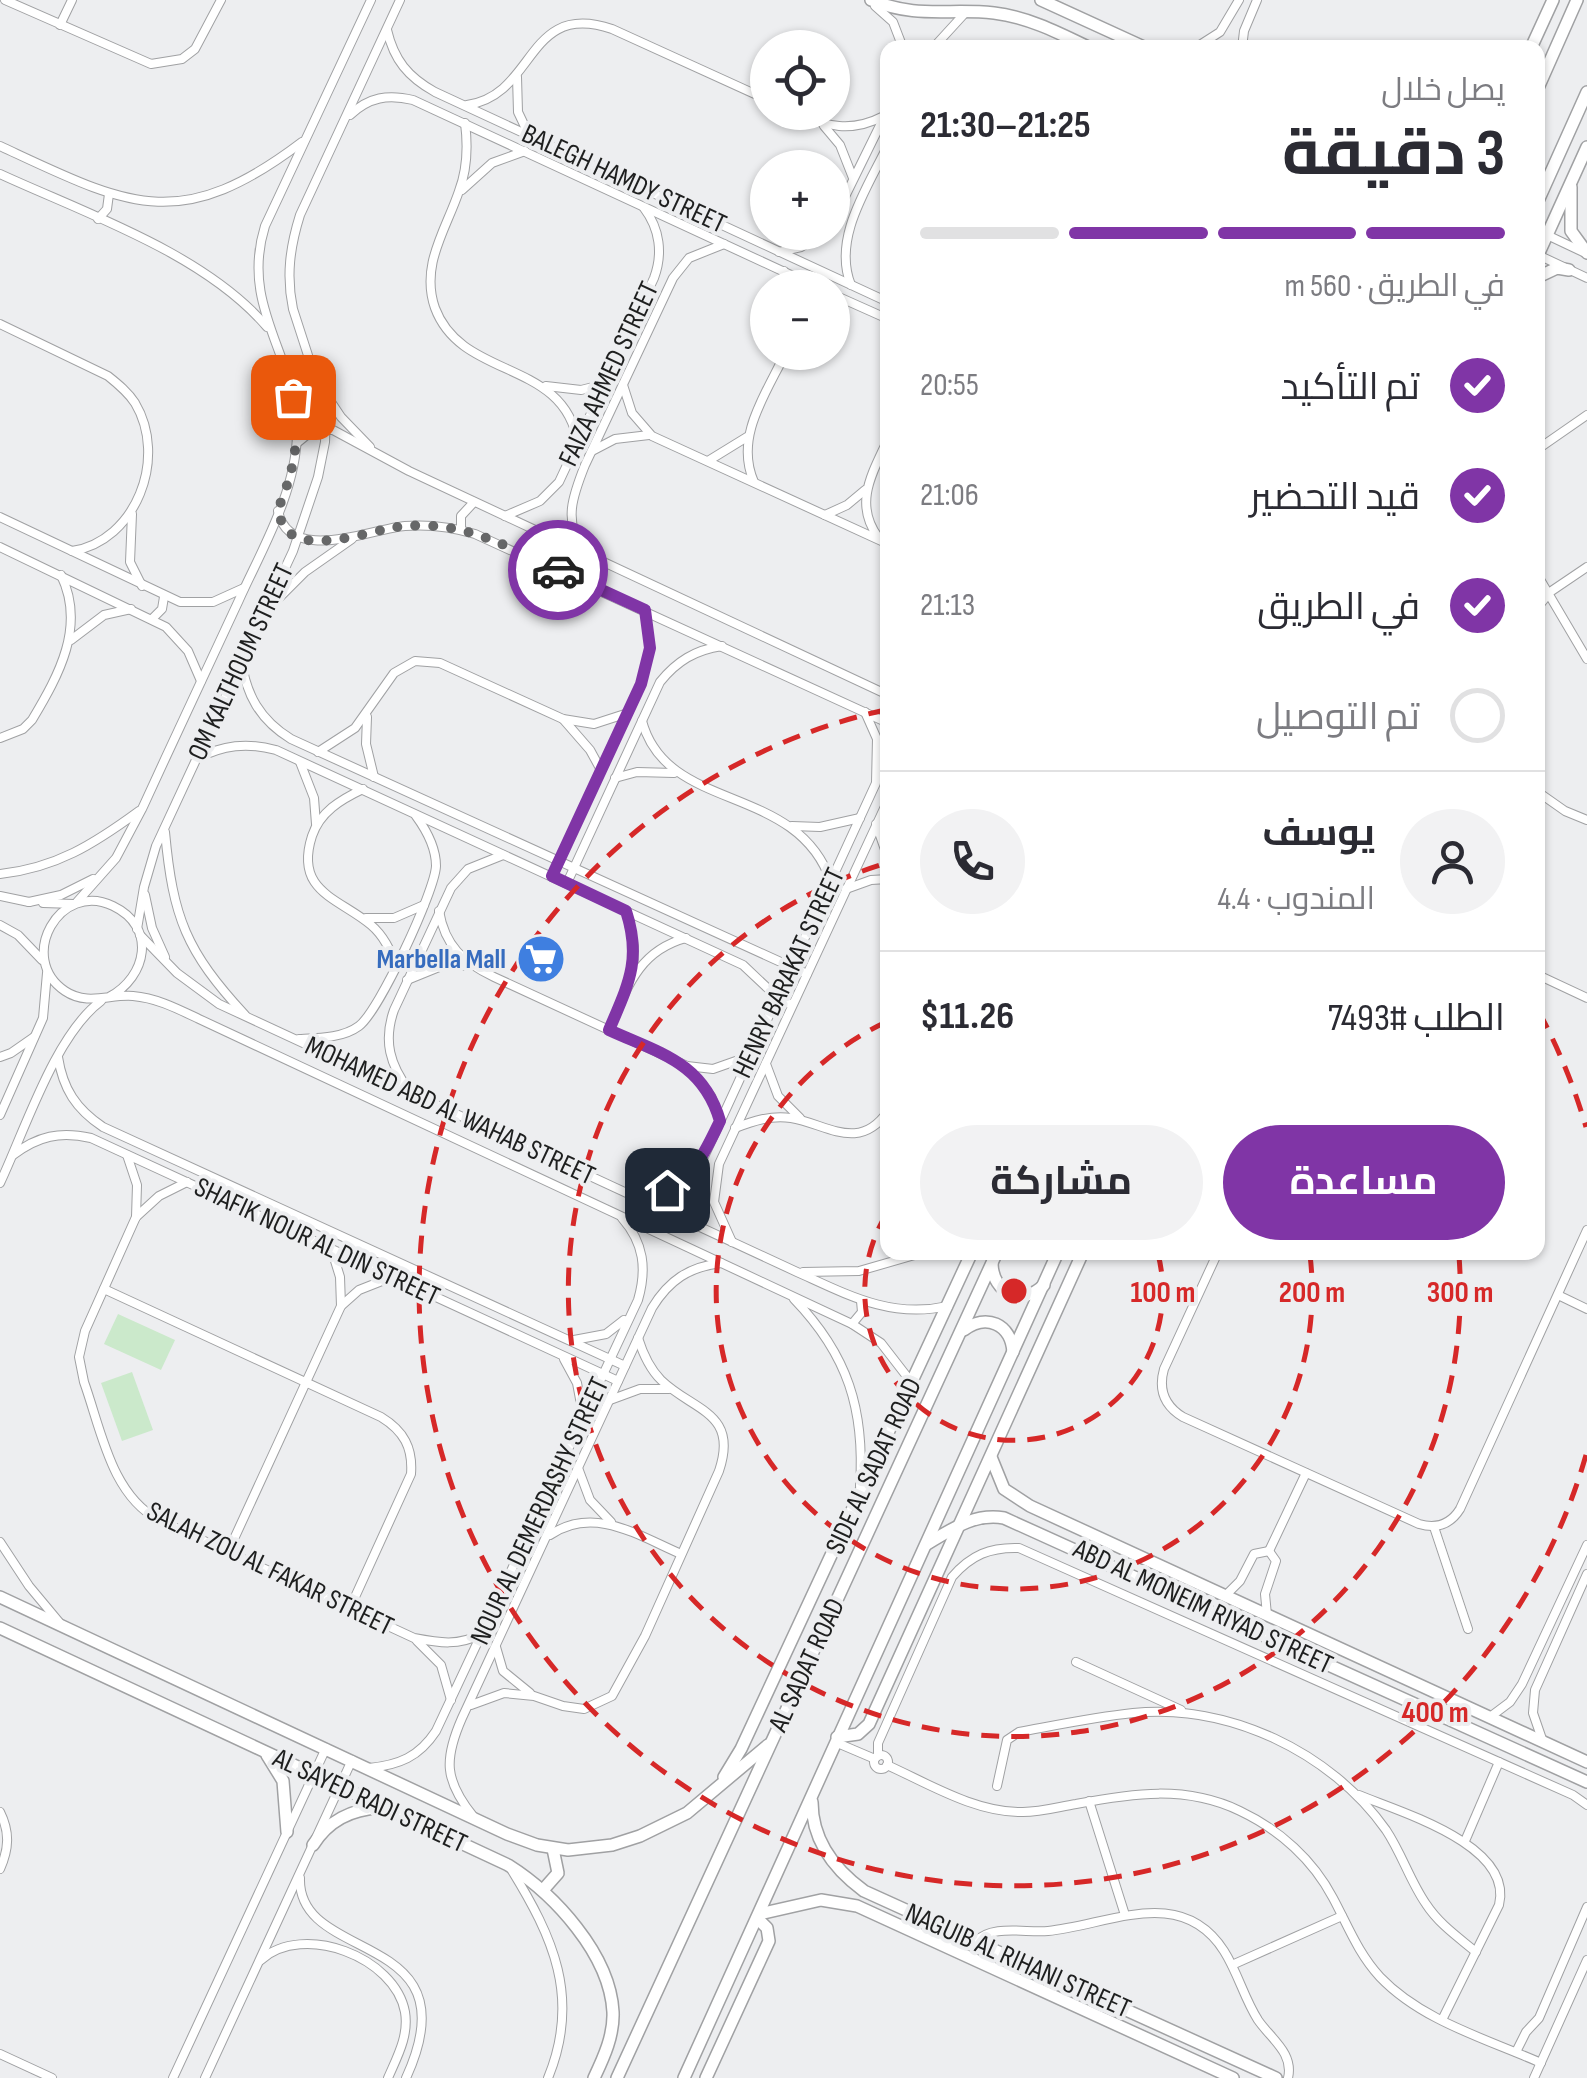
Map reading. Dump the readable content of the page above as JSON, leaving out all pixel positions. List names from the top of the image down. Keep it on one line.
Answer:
{"streets":{"street":["BALEGH HAMDY STREET","FAIZA AHMED STREET","OM KALTHOUM STREET","HENRY BARAKAT STREET","MOHAMED ABD AL WAHAB STREET","SHAFIK NOUR AL DIN STREET","SIDE AL SADAT ROAD","NOUR AL DEMERDASHY STREET","SALAH ZOU AL FAKAR STREET","ABD AL MONEIM RIYAD STREET","AL SADAT ROAD","AL SAYED RADI STREET","NAGUIB AL RIHANI STREET"]},"crossings":[["BALEGH HAMDY STREET","FAIZA AHMED STREET"],["BALEGH HAMDY STREET","OM KALTHOUM STREET"],["OM KALTHOUM STREET","MOHAMED ABD AL WAHAB STREET"],["HENRY BARAKAT STREET","MOHAMED ABD AL WAHAB STREET"],["MOHAMED ABD AL WAHAB STREET","SIDE AL SADAT ROAD"],["MOHAMED ABD AL WAHAB STREET","NOUR AL DEMERDASHY STREET"],["SHAFIK NOUR AL DIN STREET","NOUR AL DEMERDASHY STREET"],["SHAFIK NOUR AL DIN STREET","SALAH ZOU AL FAKAR STREET"],["SIDE AL SADAT ROAD","AL SAYED RADI STREET"],["NOUR AL DEMERDASHY STREET","SALAH ZOU AL FAKAR STREET"],["NOUR AL DEMERDASHY STREET","AL SAYED RADI STREET"],["ABD AL MONEIM RIYAD STREET","AL SADAT ROAD"],["AL SADAT ROAD","AL SAYED RADI STREET"],["AL SADAT ROAD","NAGUIB AL RIHANI STREET"]],"places":{"supermarket":["Marbella Mall"]},"page":{"map_buttons":["+","−"],"heading":["3 دقيقة","يصل خلال","21:25–21:30"],"panel":["يوسف","المندوب · 4.4","الطلب #7493","$11.26"],"bar":"في الطريق · 560 m","list":[["تم التأكيد","20:55"],["قيد التحضير","21:06"],["في الطريق","21:13"],"تم التوصيل"],"buttons":["مساعدة","مشاركة"]},"rings":["100 m","200 m","300 m","400 m"]}
